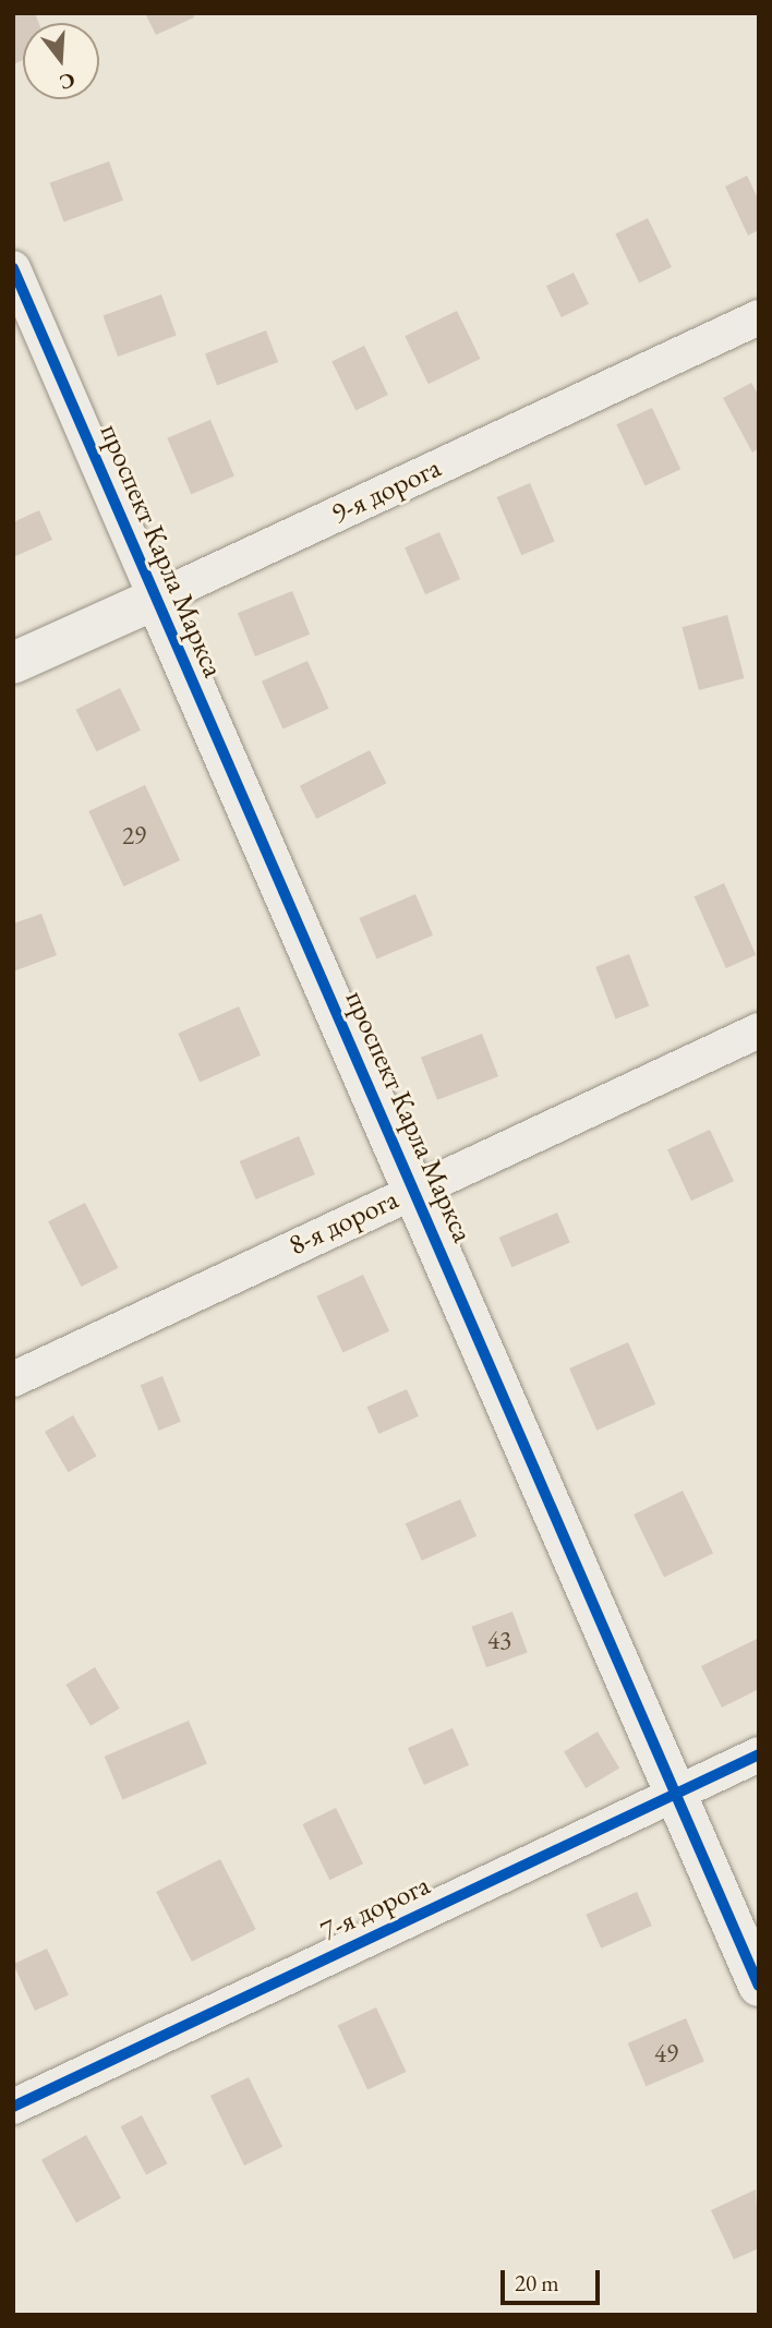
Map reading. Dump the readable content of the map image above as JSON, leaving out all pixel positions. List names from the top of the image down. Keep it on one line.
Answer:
{"streets":{"street":["9-я дорога","проспект Карла Маркса","8-я дорога","7-я дорога"]},"crossings":[["9-я дорога","проспект Карла Маркса"],["проспект Карла Маркса","8-я дорога"],["проспект Карла Маркса","7-я дорога"]],"house_numbers":["29","43","49"],"scale_bar":"20 m","north":"bottom"}
